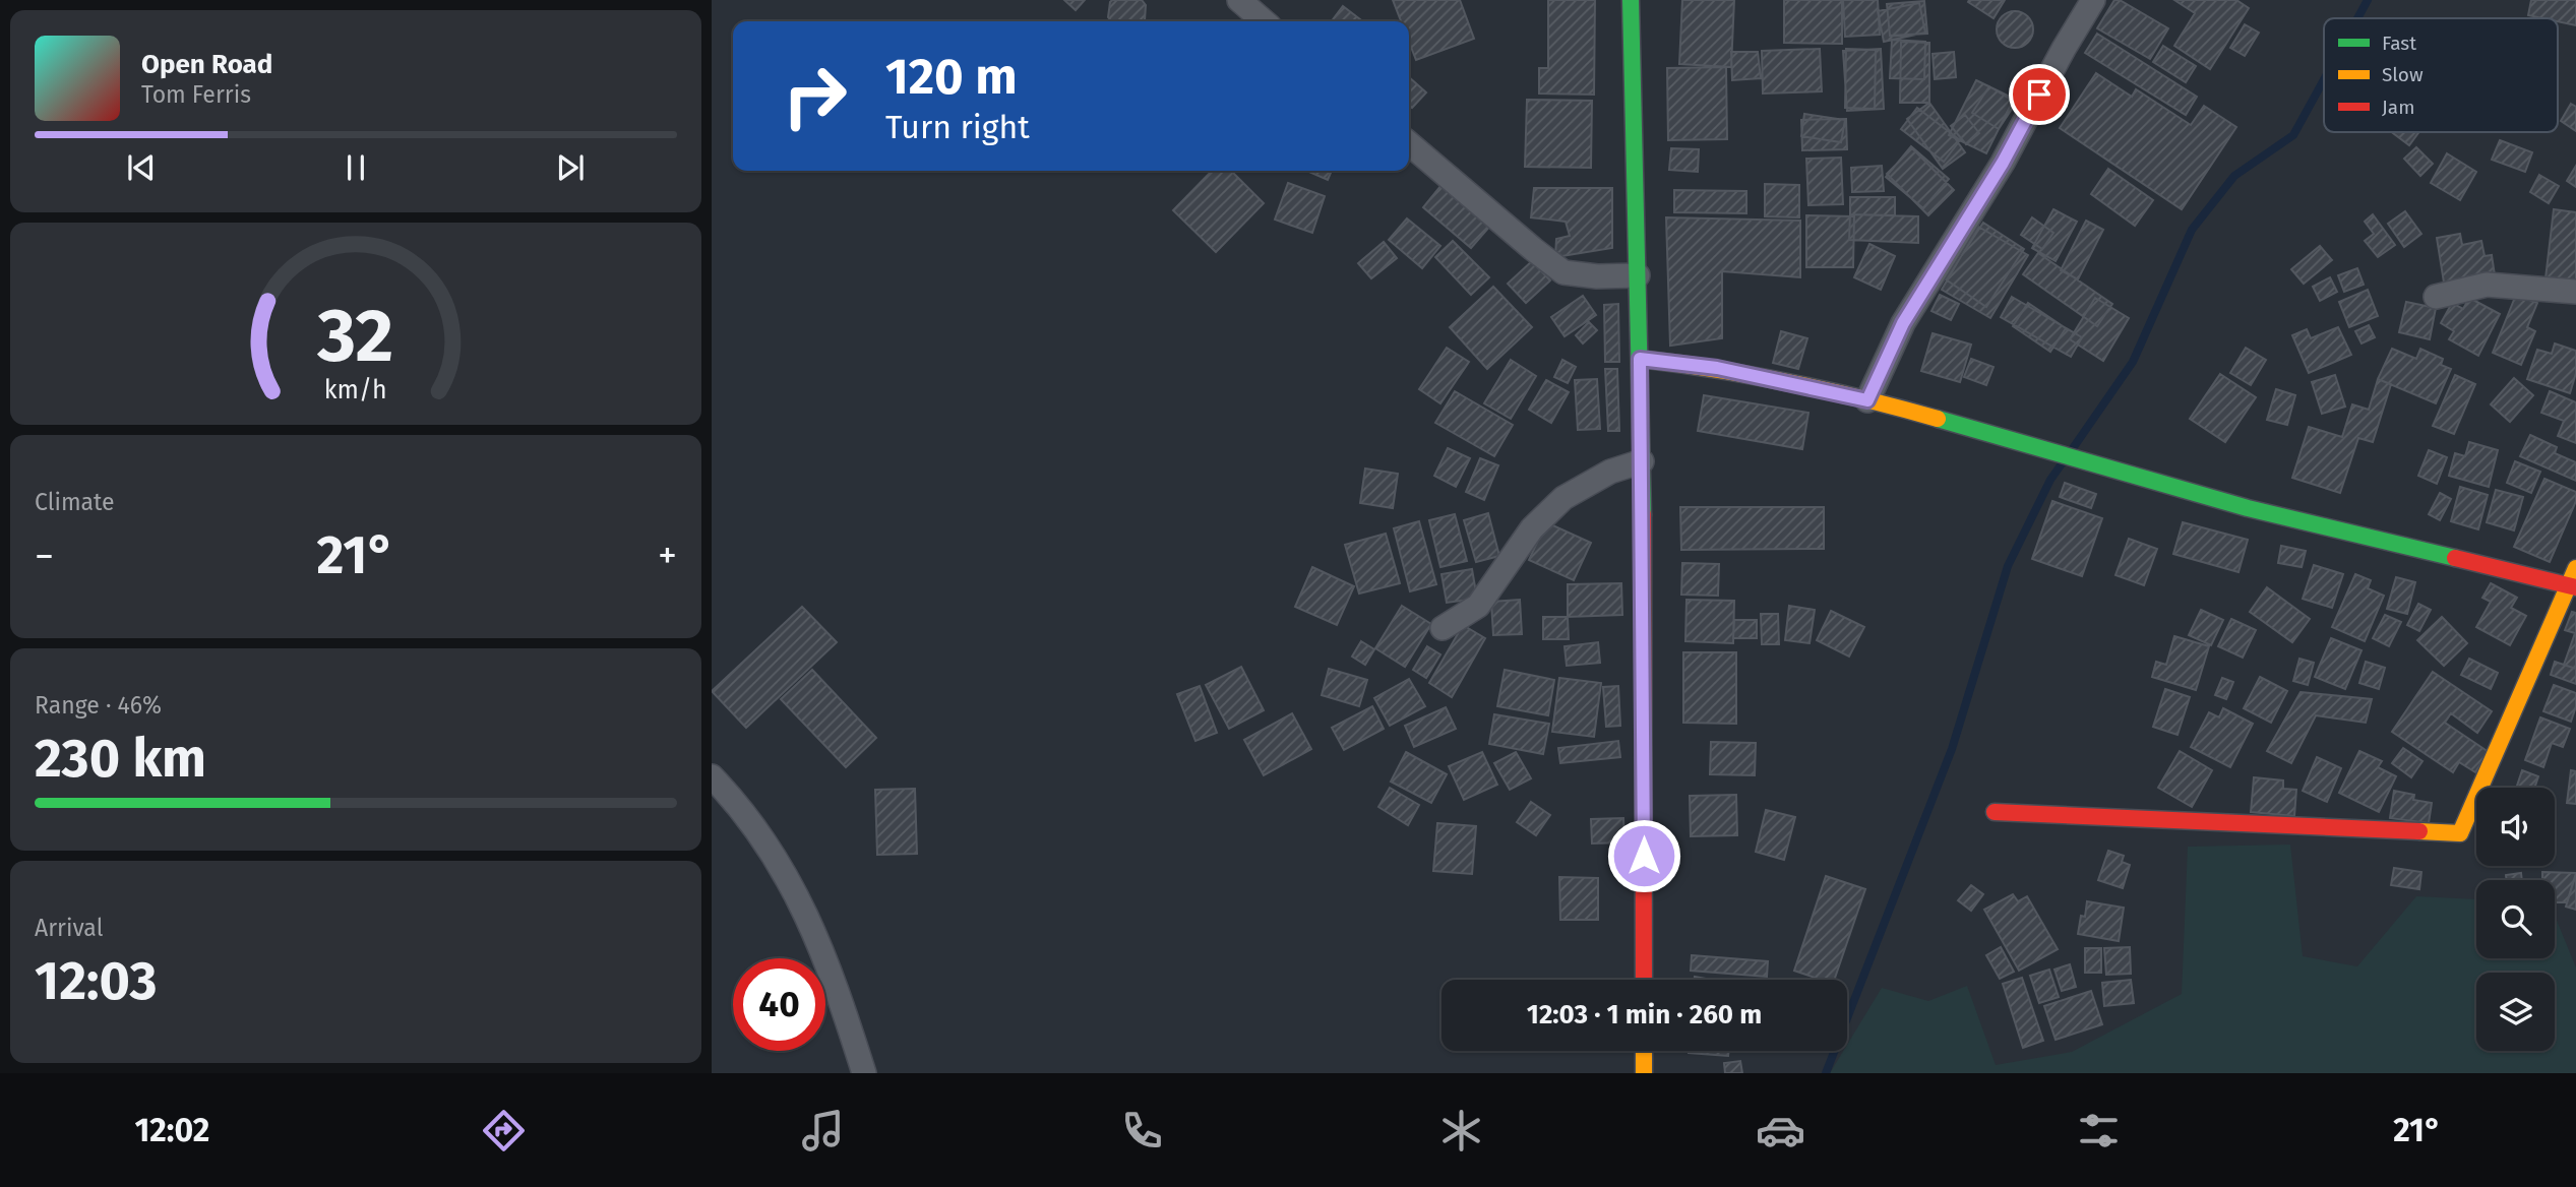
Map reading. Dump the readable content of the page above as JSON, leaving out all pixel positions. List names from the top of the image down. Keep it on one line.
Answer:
{"legend":["Fast","Slow","Jam"],"page":{"turn":["120 m","Turn right"],"song":["Open Road","Tom Ferris"],"tile":["Climate",["Range · 46%","230 km"],["Arrival","12:03"]],"heat":["−","21°","+"],"limit":"40","trip":"12:03 · 1 min · 260 m","tabs":["12:02","21°"],"gauge":["32","km/h"]}}
